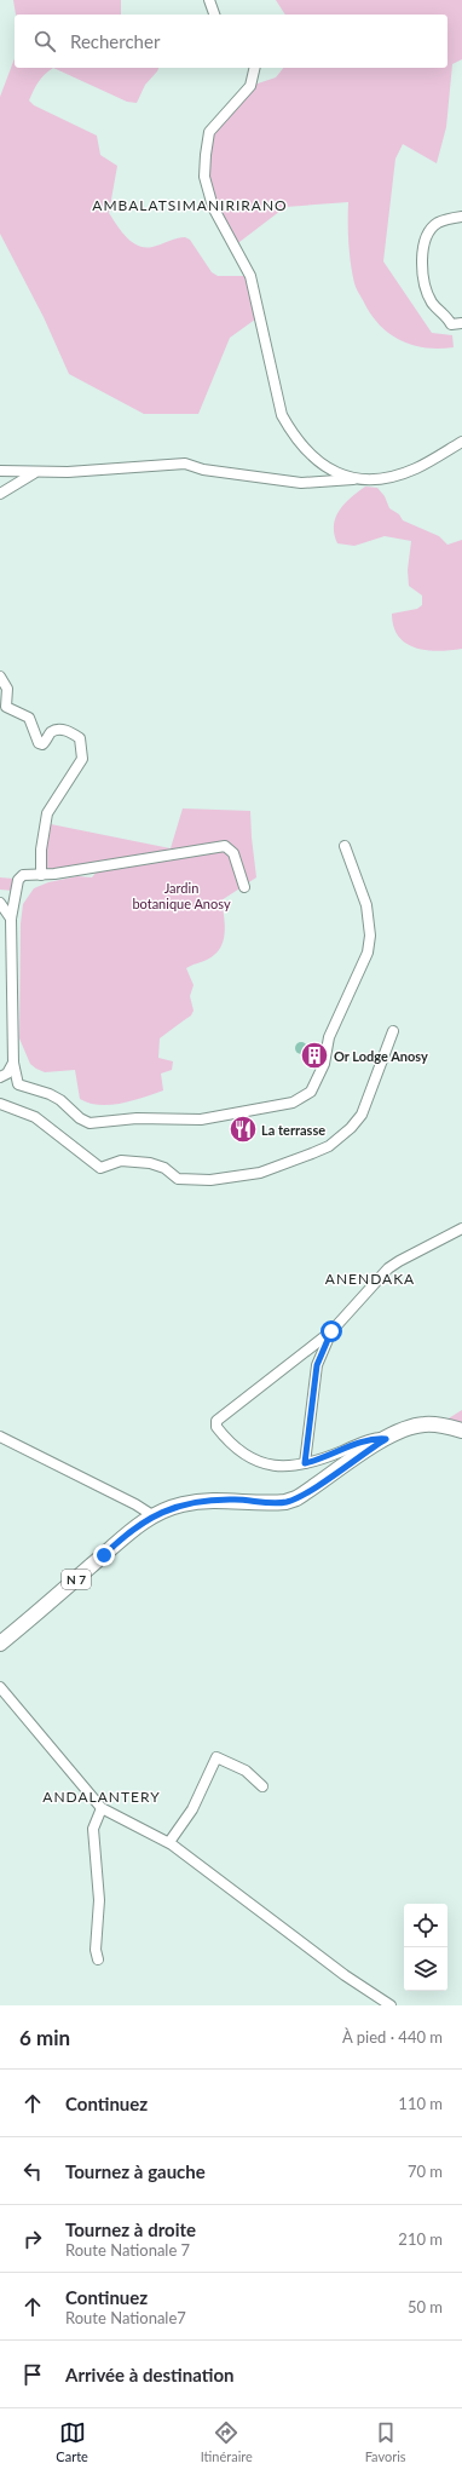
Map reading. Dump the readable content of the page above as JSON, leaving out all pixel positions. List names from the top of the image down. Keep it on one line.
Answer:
{"streets":{"main road":["N 7"]},"districts":["AMBALATSIMANIRIRANO","ANENDAKA","ANDALANTERY"],"parks":["Jardin botanique Anosy"],"places":{"building":["Or Lodge Anosy"],"restaurant":["La terrasse"]},"page":{"search":"Rechercher","heading":["6 min","À pied · 440 m"],"list":[["Continuez","110 m"],["Tournez à gauche","70 m"],["Tournez à droite","Route Nationale 7","210 m"],["Continuez","Route Nationale7","50 m"],"Arrivée à destination"],"nav":["Carte","Itinéraire","Favoris"]}}
